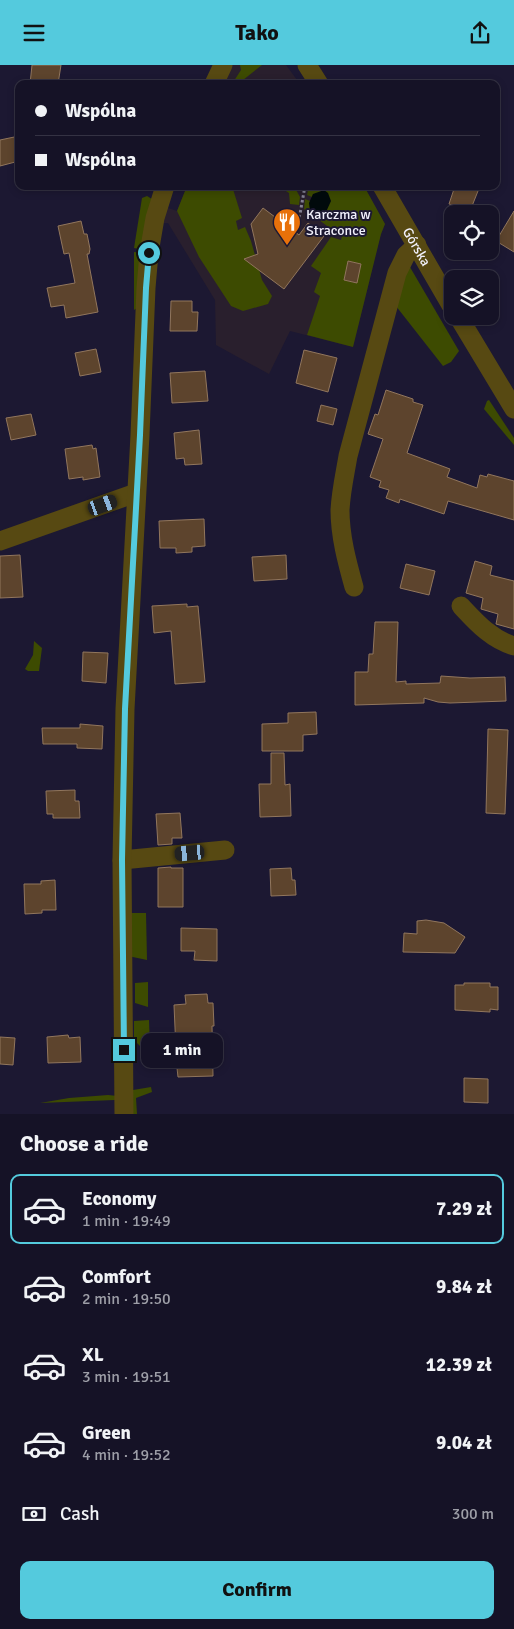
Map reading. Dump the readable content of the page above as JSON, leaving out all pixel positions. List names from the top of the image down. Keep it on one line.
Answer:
{"streets":{"street":["Górska"]},"places":{"restaurant":["Karczma w Straconce"]},"page":{"header":"Tako","banner":["Wspólna","Wspólna"],"bubble":"1 min","heading":"Choose a ride","list":[{"name":"Economy","note":"1 min · 19:49","value":"7.29 zł"},{"name":"Comfort","note":"2 min · 19:50","value":"9.84 zł"},{"name":"XL","note":"3 min · 19:51","value":"12.39 zł"},{"name":"Green","note":"4 min · 19:52","value":"9.04 zł"}],"pay":["Cash","300 m"],"buttons":"Confirm"}}
